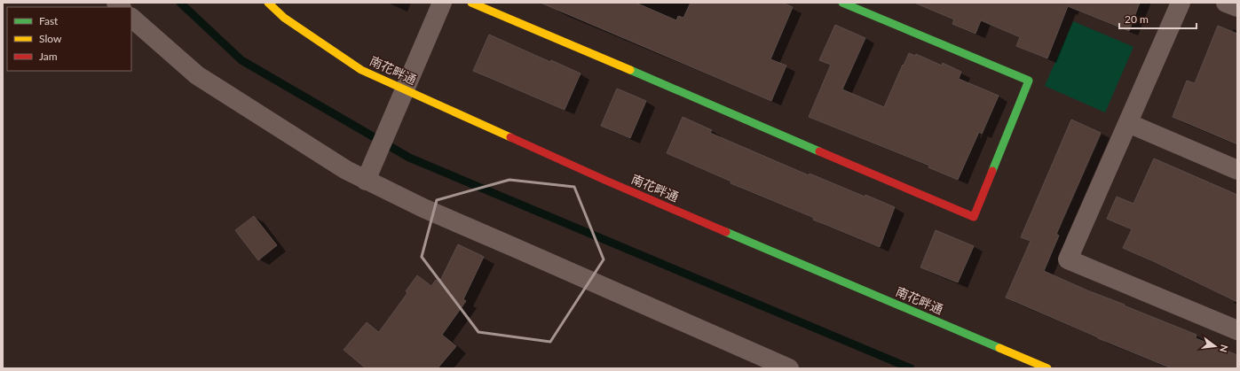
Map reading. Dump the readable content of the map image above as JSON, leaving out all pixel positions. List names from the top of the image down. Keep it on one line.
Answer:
{"streets":{"street":["南花畔通"]},"legend":["Fast","Slow","Jam"],"scale_bar":"20 m","north":"right"}
